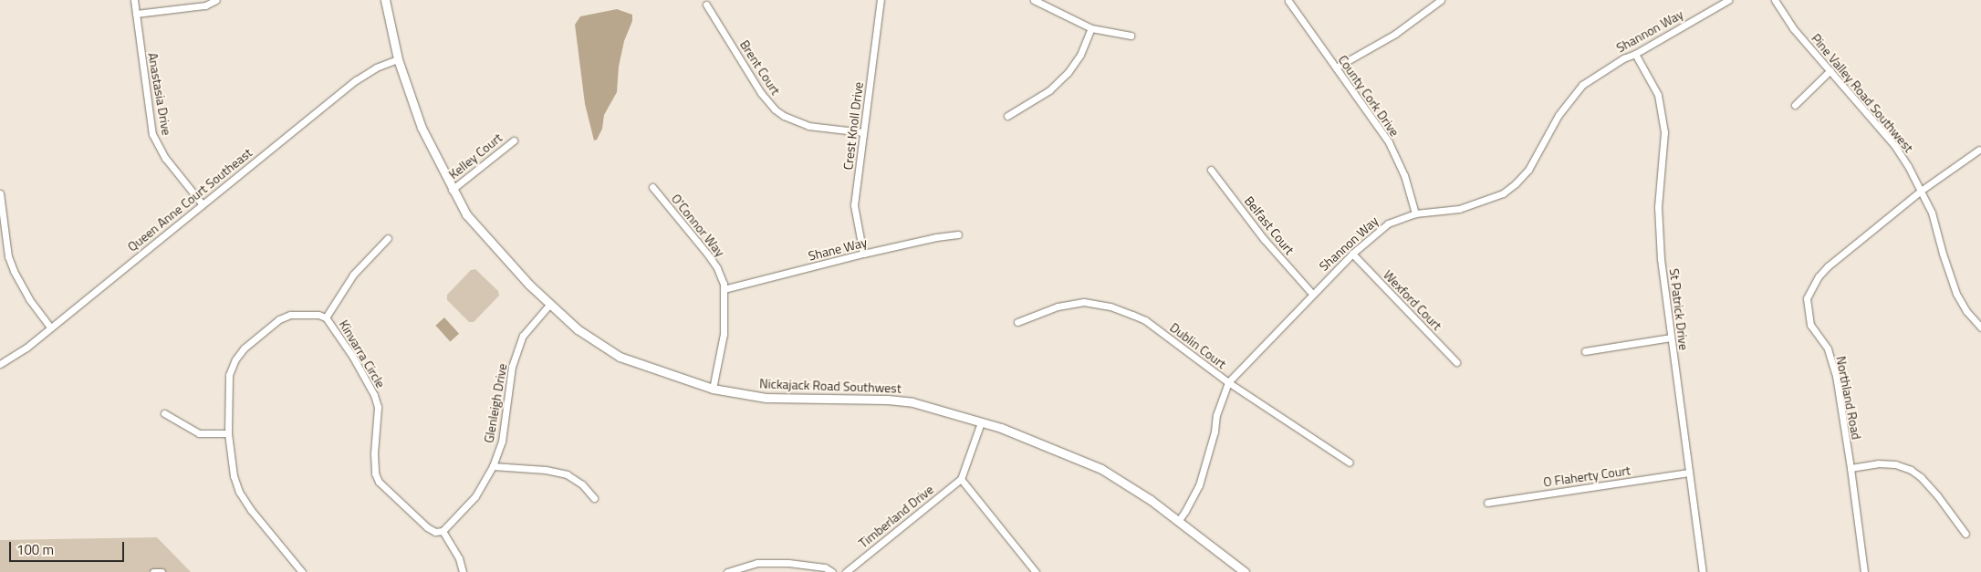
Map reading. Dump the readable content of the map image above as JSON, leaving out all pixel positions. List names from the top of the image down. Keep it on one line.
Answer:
{"streets":{"street":["Shannon Way","Brent Court","Pine Valley Road Southwest","Anastasia Drive","County Cork Drive","Crest Knoll Drive","Kelley Court","Queen Anne Court Southeast","O'Connor Way","Belfast Court","Shane Way","Wexford Court","St Patrick Drive","Dublin Court","Kinvarra Circle","Nickajack Road Southwest","Northland Road","Glenleigh Drive","O Flaherty Court","Timberland Drive"]},"crossings":[["Shannon Way","County Cork Drive"],["Shannon Way","Belfast Court"],["Shannon Way","Wexford Court"],["Shannon Way","St Patrick Drive"],["Shannon Way","Dublin Court"],["Shannon Way","Nickajack Road Southwest"],["Brent Court","Crest Knoll Drive"],["Pine Valley Road Southwest","Northland Road"],["Anastasia Drive","Queen Anne Court Southeast"],["Crest Knoll Drive","Shane Way"],["Kelley Court","Nickajack Road Southwest"],["Queen Anne Court Southeast","Nickajack Road Southwest"],["O'Connor Way","Shane Way"],["O'Connor Way","Nickajack Road Southwest"],["St Patrick Drive","O Flaherty Court"],["Kinvarra Circle","Glenleigh Drive"],["Nickajack Road Southwest","Glenleigh Drive"]],"scale_bar":"100 m"}
